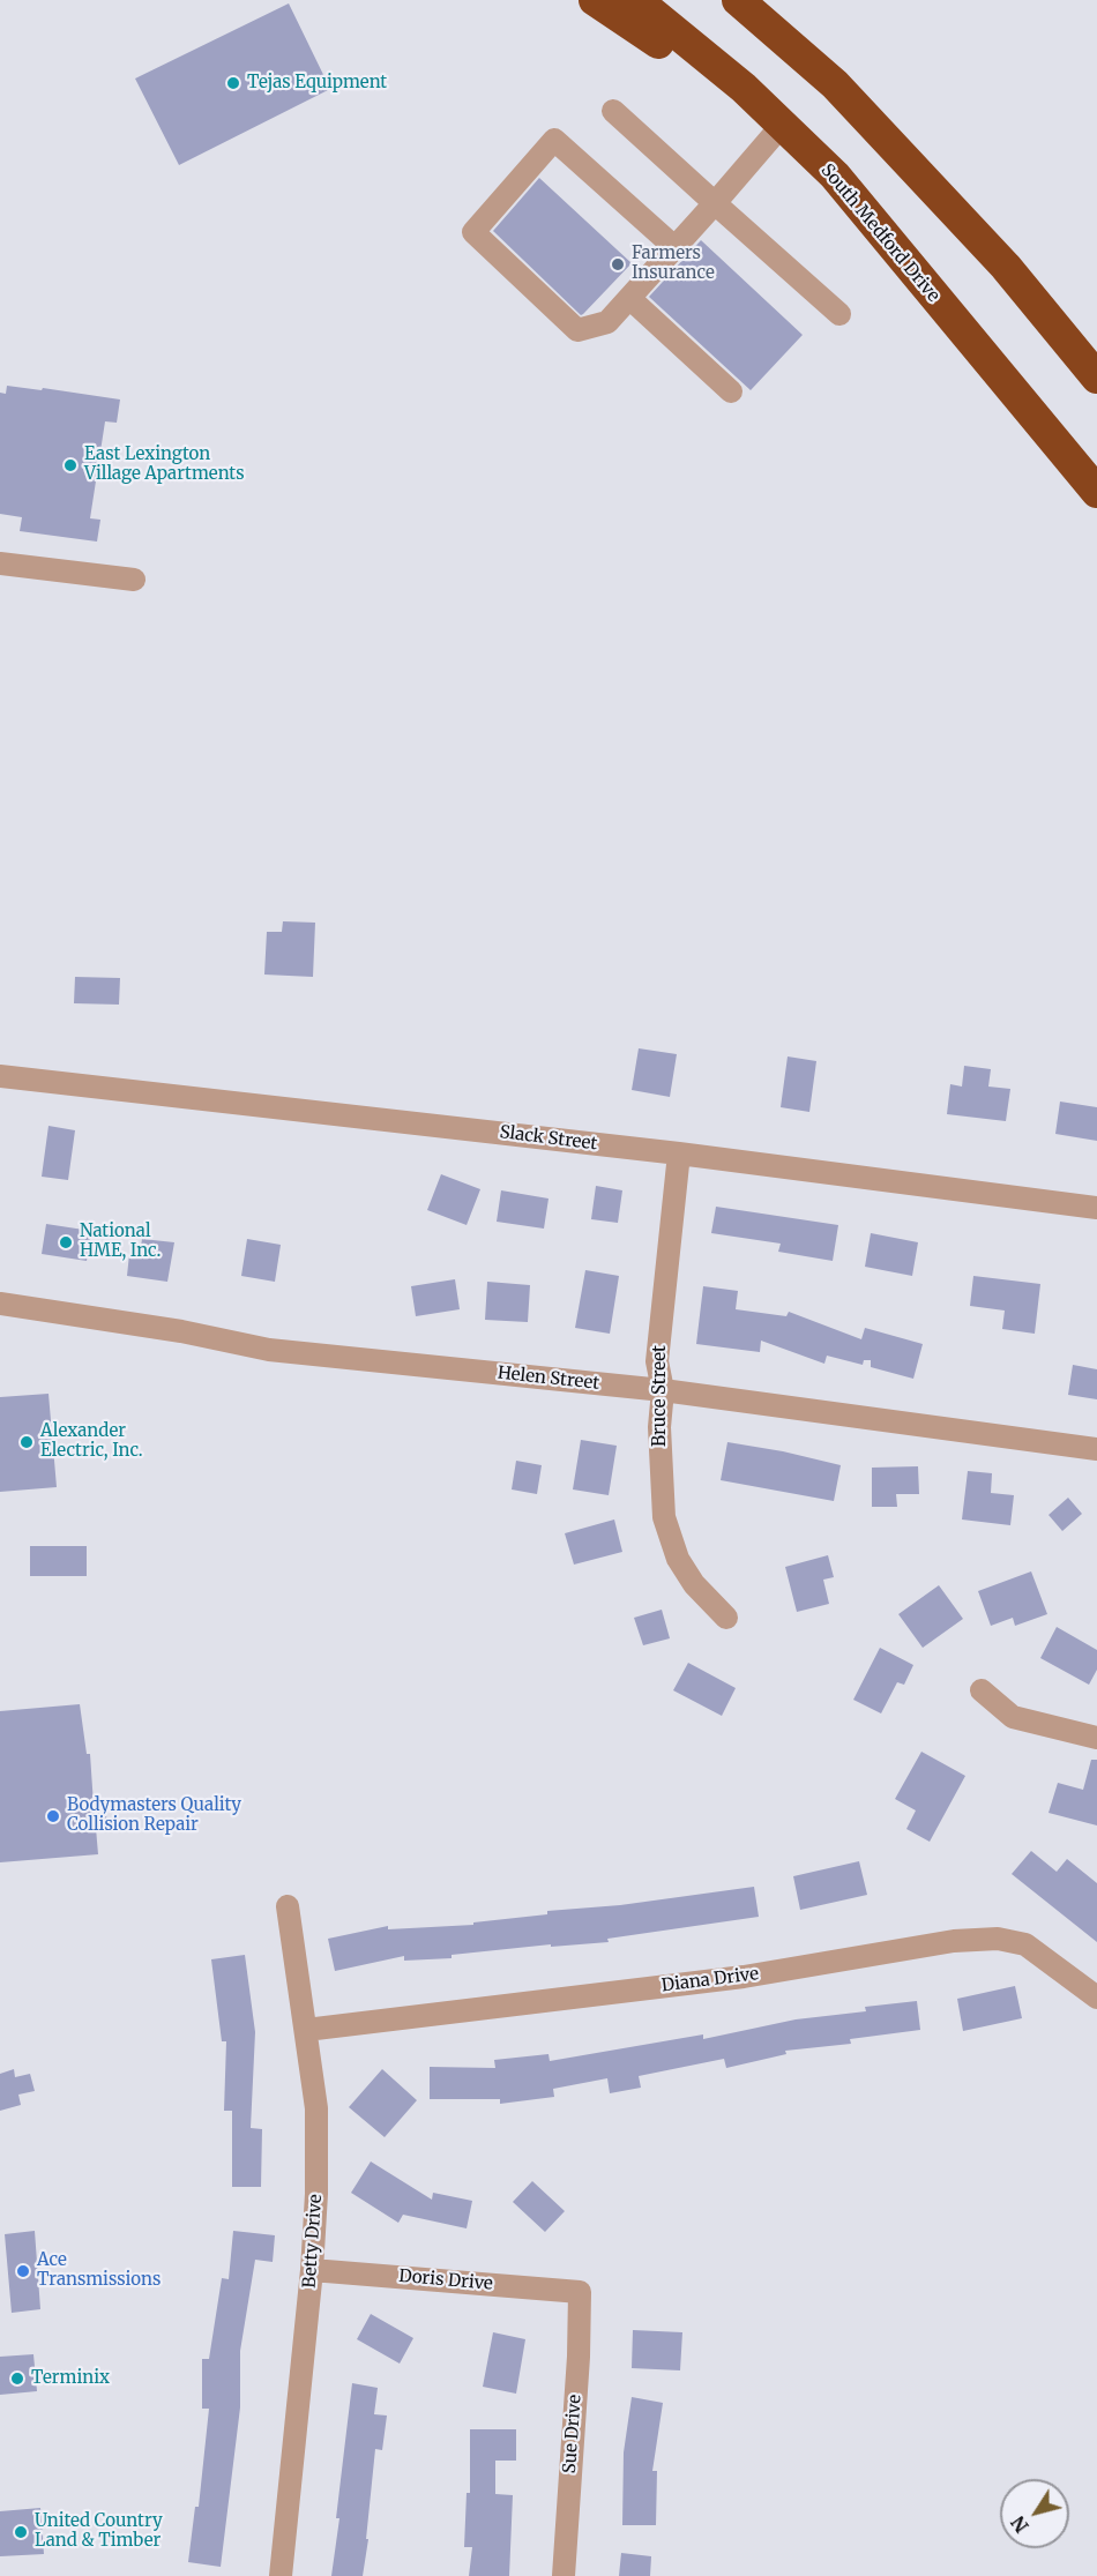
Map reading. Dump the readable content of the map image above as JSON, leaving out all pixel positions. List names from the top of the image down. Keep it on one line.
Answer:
{"streets":{"highway":["South Medford Drive"],"street":["Slack Street","Helen Street","Bruce Street","Diana Drive","Betty Drive","Doris Drive","Sue Drive"]},"crossings":[["Slack Street","Bruce Street"],["Helen Street","Bruce Street"],["Diana Drive","Betty Drive"],["Betty Drive","Doris Drive"],["Doris Drive","Sue Drive"]],"places":["Tejas Equipment","Farmers Insurance","East Lexington Village Apartments","National HME, Inc.","Alexander Electric, Inc.","Bodymasters Quality Collision Repair","Ace Transmissions","Terminix","United Country Land & Timber"],"north":"bottom left"}
